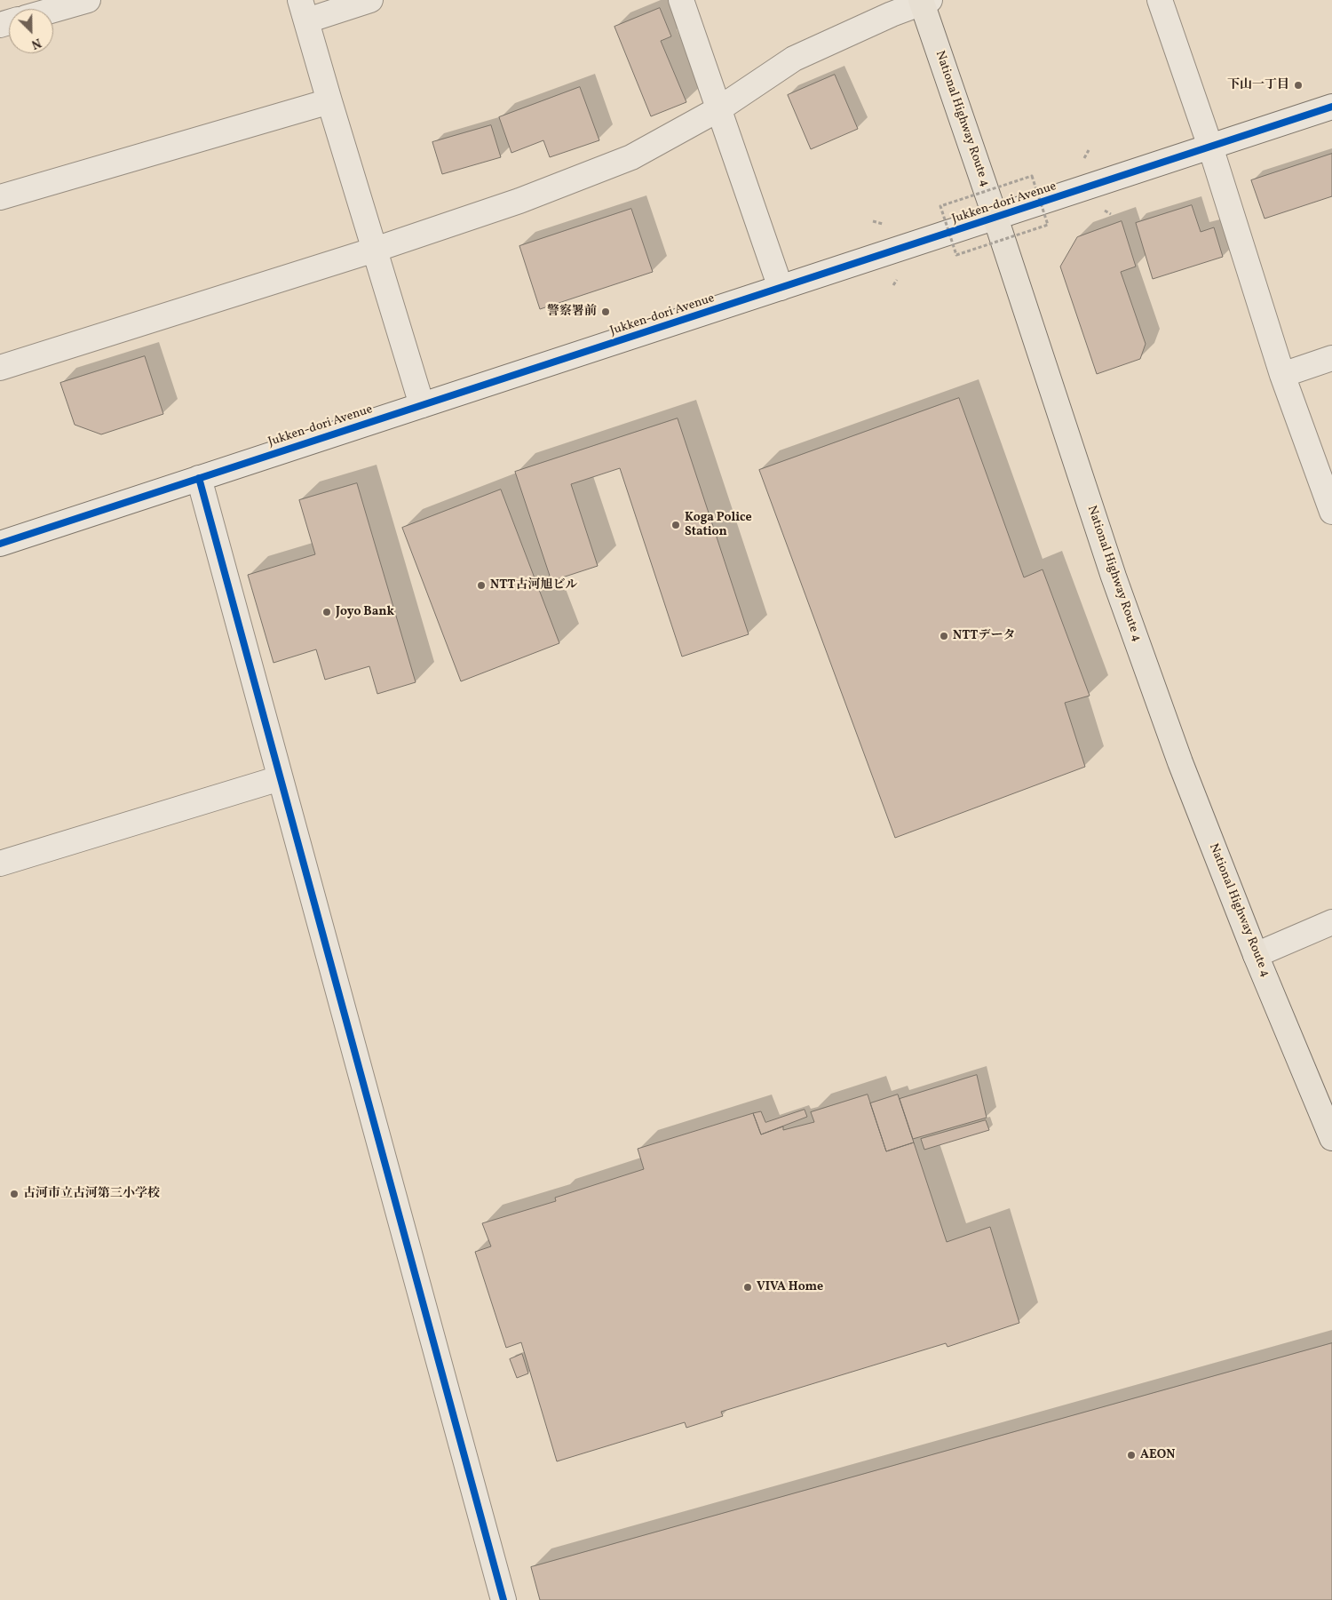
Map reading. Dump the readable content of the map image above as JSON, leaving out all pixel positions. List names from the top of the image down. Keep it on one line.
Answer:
{"streets":{"highway":["National Highway Route 4"],"street":["Jukken-dori Avenue"]},"crossings":[["National Highway Route 4","Jukken-dori Avenue"]],"places":["下山一丁目","警察署前","Koga Police Station","NTT古河旭ビル","Joyo Bank","NTTデータ","古河市立古河第三小学校","VIVA Home","AEON"],"north":"bottom right"}
